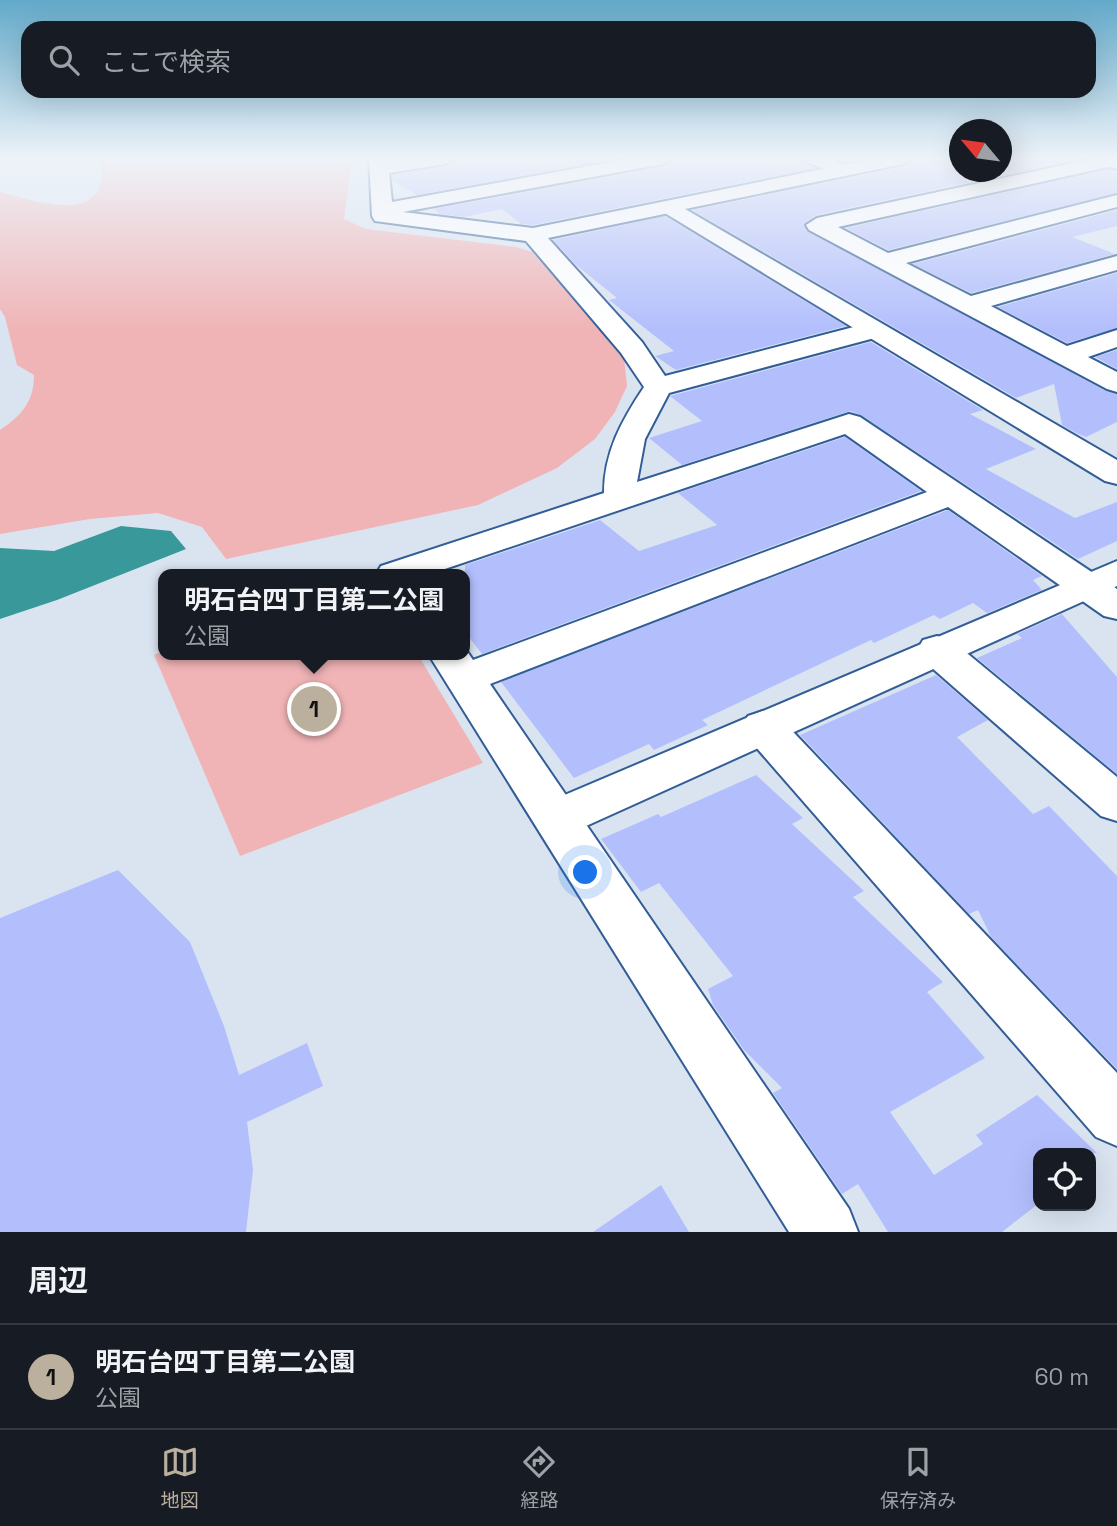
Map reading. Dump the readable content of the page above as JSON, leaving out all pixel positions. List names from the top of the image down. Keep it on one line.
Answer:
{"north":"top left","page":{"search":"ここで検索","popup":["明石台四丁目第二公園","公園"],"pins":"1","heading":"周辺","list":[{"mark":"1","name":"明石台四丁目第二公園","note":"公園","value":"60 m"}],"nav":["地図","経路","保存済み"]}}
